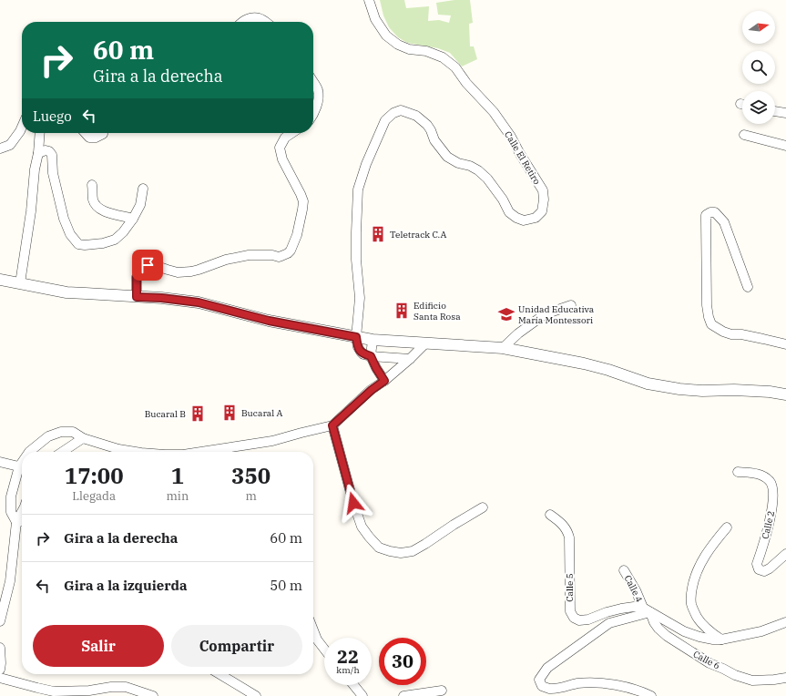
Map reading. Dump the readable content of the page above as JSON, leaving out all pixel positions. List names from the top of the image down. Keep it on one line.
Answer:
{"streets":{"street":["Calle El Retiro","Calle 2","Calle 5","Calle 4","Calle 6"]},"crossings":[["Calle 5","Calle 4"],["Calle 5","Calle 6"],["Calle 4","Calle 6"]],"places":{"building":["Teletrack C.A","Edificio Santa Rosa","Bucaral A","Bucaral B"],"school or university":["Unidad Educativa María Montessori"]},"north":"right","page":{"turn":["60 m","Gira a la derecha"],"then":"Luego","eta":["17:00","Llegada","1","min","350","m"],"list":[{"name":"Gira a la derecha","value":"60 m"},{"name":"Gira a la izquierda","value":"50 m"}],"buttons":["Salir","Compartir"],"speed":"22 km/h","limit":"30"}}
